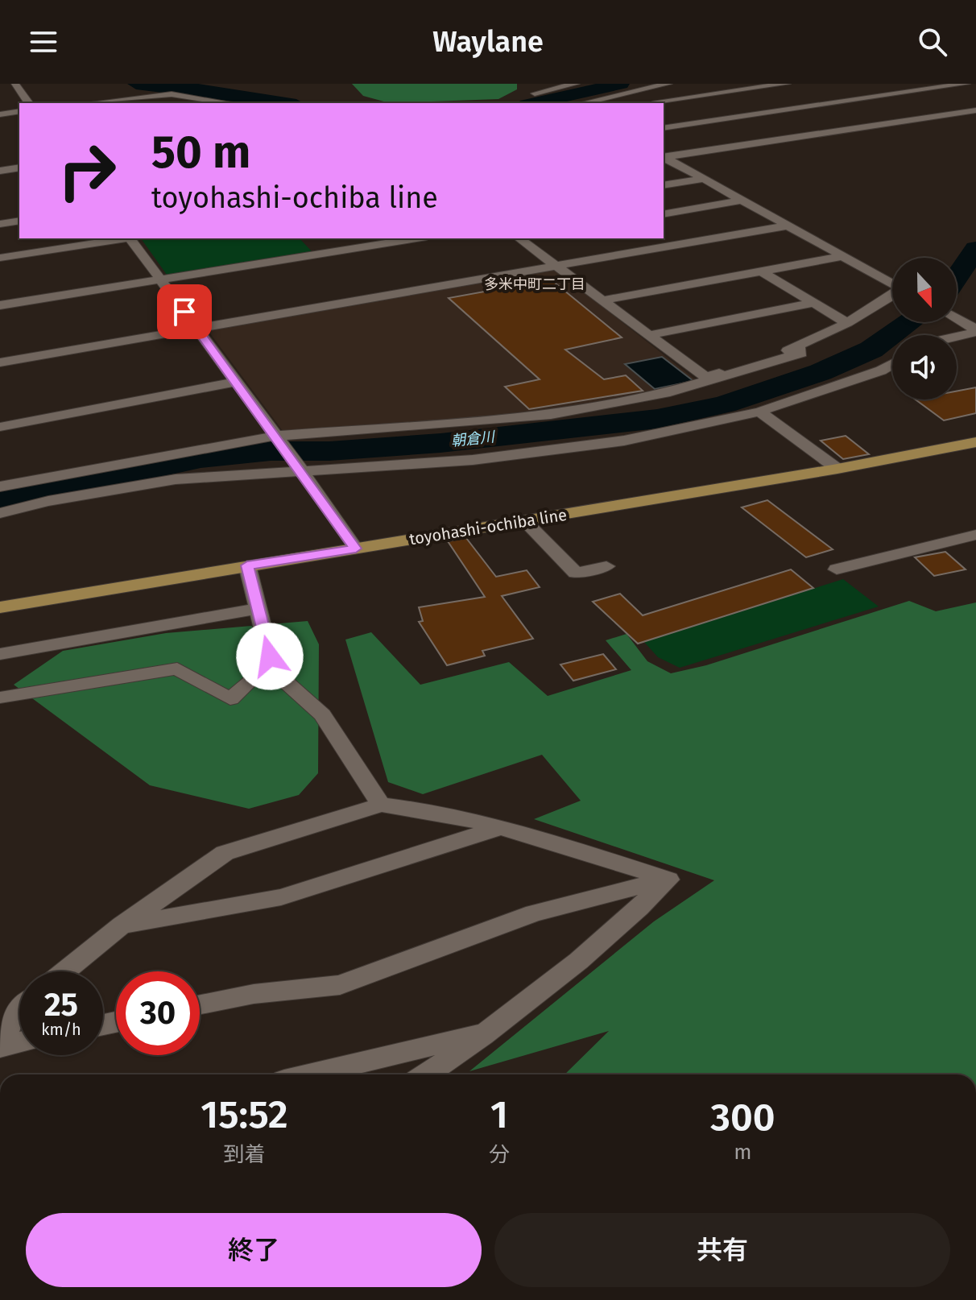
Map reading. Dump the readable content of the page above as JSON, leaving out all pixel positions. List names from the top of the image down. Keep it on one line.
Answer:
{"streets":{"main road":["toyohashi-ochiba line"]},"districts":["多米中町二丁目"],"water":["朝倉川"],"north":"bottom","page":{"header":"Waylane","turn":["50 m","toyohashi-ochiba line"],"speed":"25 km/h","limit":"30","eta":["15:52","到着","1","分","300","m"],"buttons":["終了","共有"]}}
